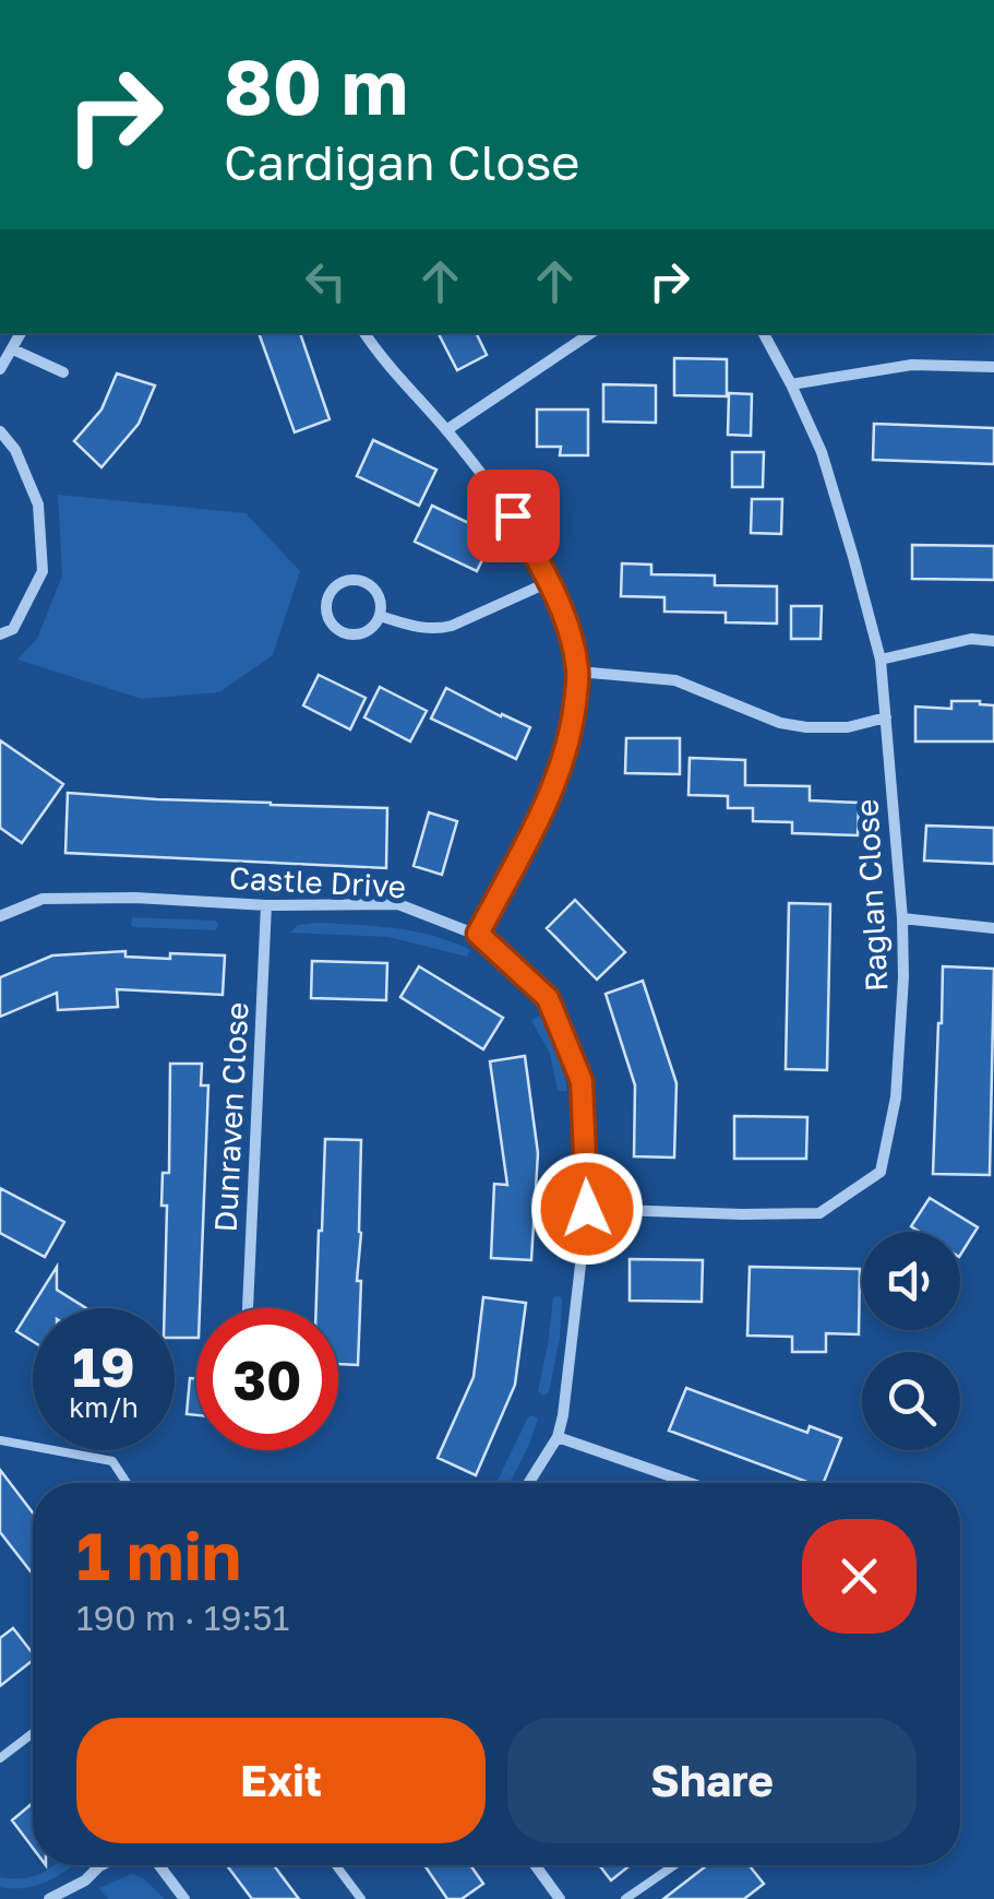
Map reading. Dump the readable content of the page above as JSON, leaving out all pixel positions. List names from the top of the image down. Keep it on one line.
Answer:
{"streets":{"street":["Castle Drive","Raglan Close","Dunraven Close"]},"crossings":[["Castle Drive","Raglan Close"],["Castle Drive","Dunraven Close"]],"page":{"turn":["80 m","Cardigan Close"],"speed":"19 km/h","limit":"30","heading":["1 min","190 m · 19:51"],"buttons":["Exit","Share"]}}
